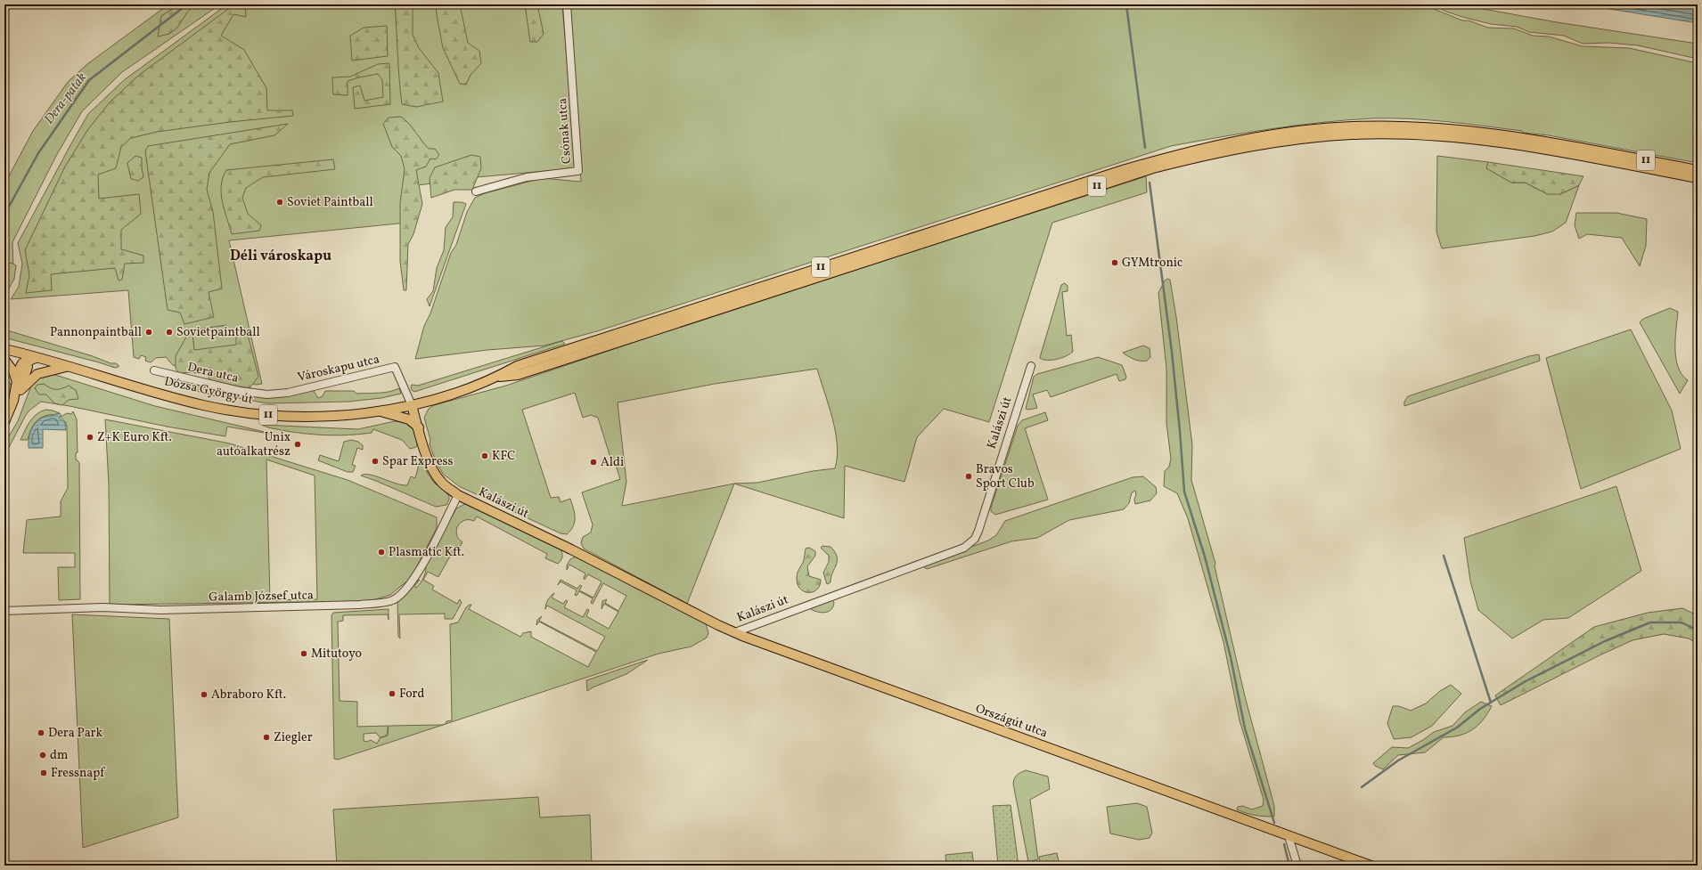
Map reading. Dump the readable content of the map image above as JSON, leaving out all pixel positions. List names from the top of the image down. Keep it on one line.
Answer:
{"streets":{"main road":["11","Dózsa György út","Kalászi út","Országút utca"],"street":["Csónak utca","Városkapu utca","Dera utca","Galamb József utca"]},"crossings":[["11","Városkapu utca"],["11","Dózsa György út"],["11","Kalászi út"],["Városkapu utca","Dera utca"],["Városkapu utca","Dózsa György út"],["Városkapu utca","Kalászi út"],["Dózsa György út","Kalászi út"],["Kalászi út","Galamb József utca"],["Kalászi út","Országút utca"]],"districts":["Déli városkapu"],"water":["Dera-patak"],"places":["Soviet Paintball","GYMtronic","Pannonpaintball","Sovietpaintball","Z+K Euro Kft.","Unix autóalkatrész","KFC","Spar Express","Aldi","Bravos Sport Club","Plasmatic Kft.","Mitutoyo","Ford","Abraboro Kft.","Dera Park","Ziegler","dm","Fressnapf"]}
